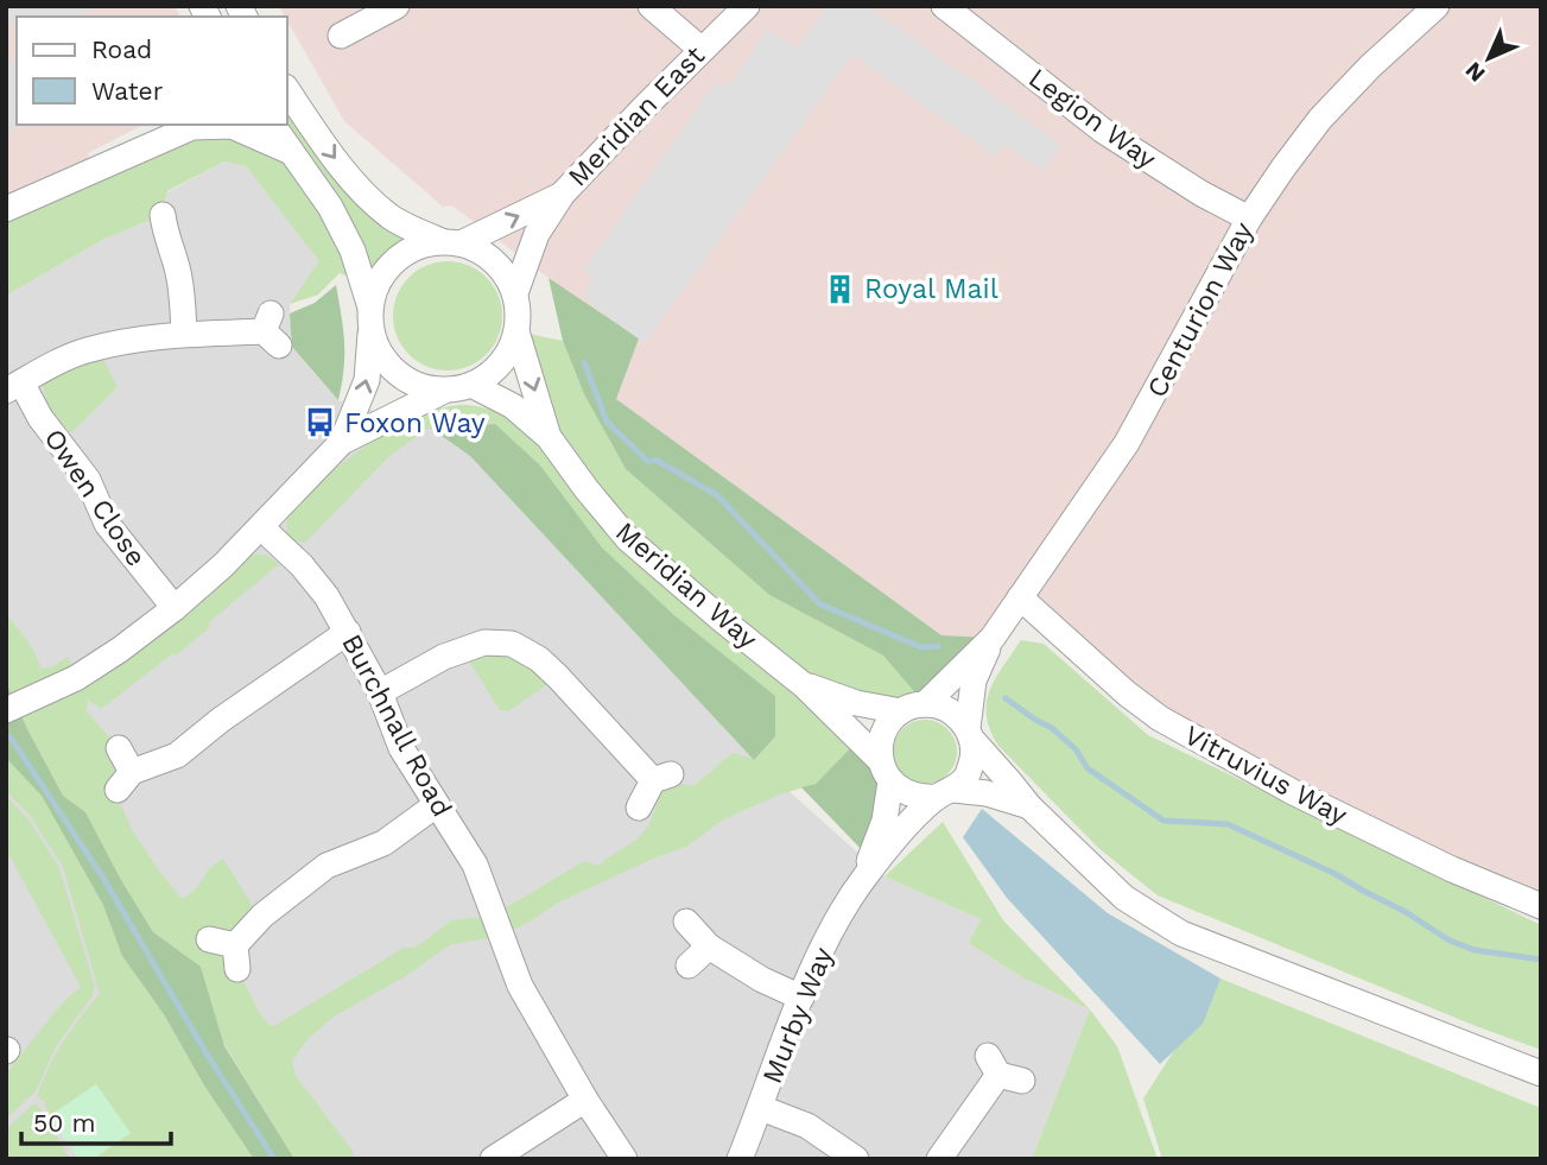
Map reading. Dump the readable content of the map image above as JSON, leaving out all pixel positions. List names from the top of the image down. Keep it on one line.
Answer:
{"streets":{"street":["Meridian East","Legion Way","Centurion Way","Owen Close","Meridian Way","Burchnall Road","Vitruvius Way","Murby Way"]},"crossings":[["Meridian East","Meridian Way"],["Legion Way","Centurion Way"],["Centurion Way","Meridian Way"],["Centurion Way","Vitruvius Way"],["Centurion Way","Murby Way"],["Meridian Way","Murby Way"]],"places":{"building":["Royal Mail"],"bus stop":["Foxon Way"]},"legend":["Road","Water"],"scale_bar":"50 m","north":"bottom left"}
